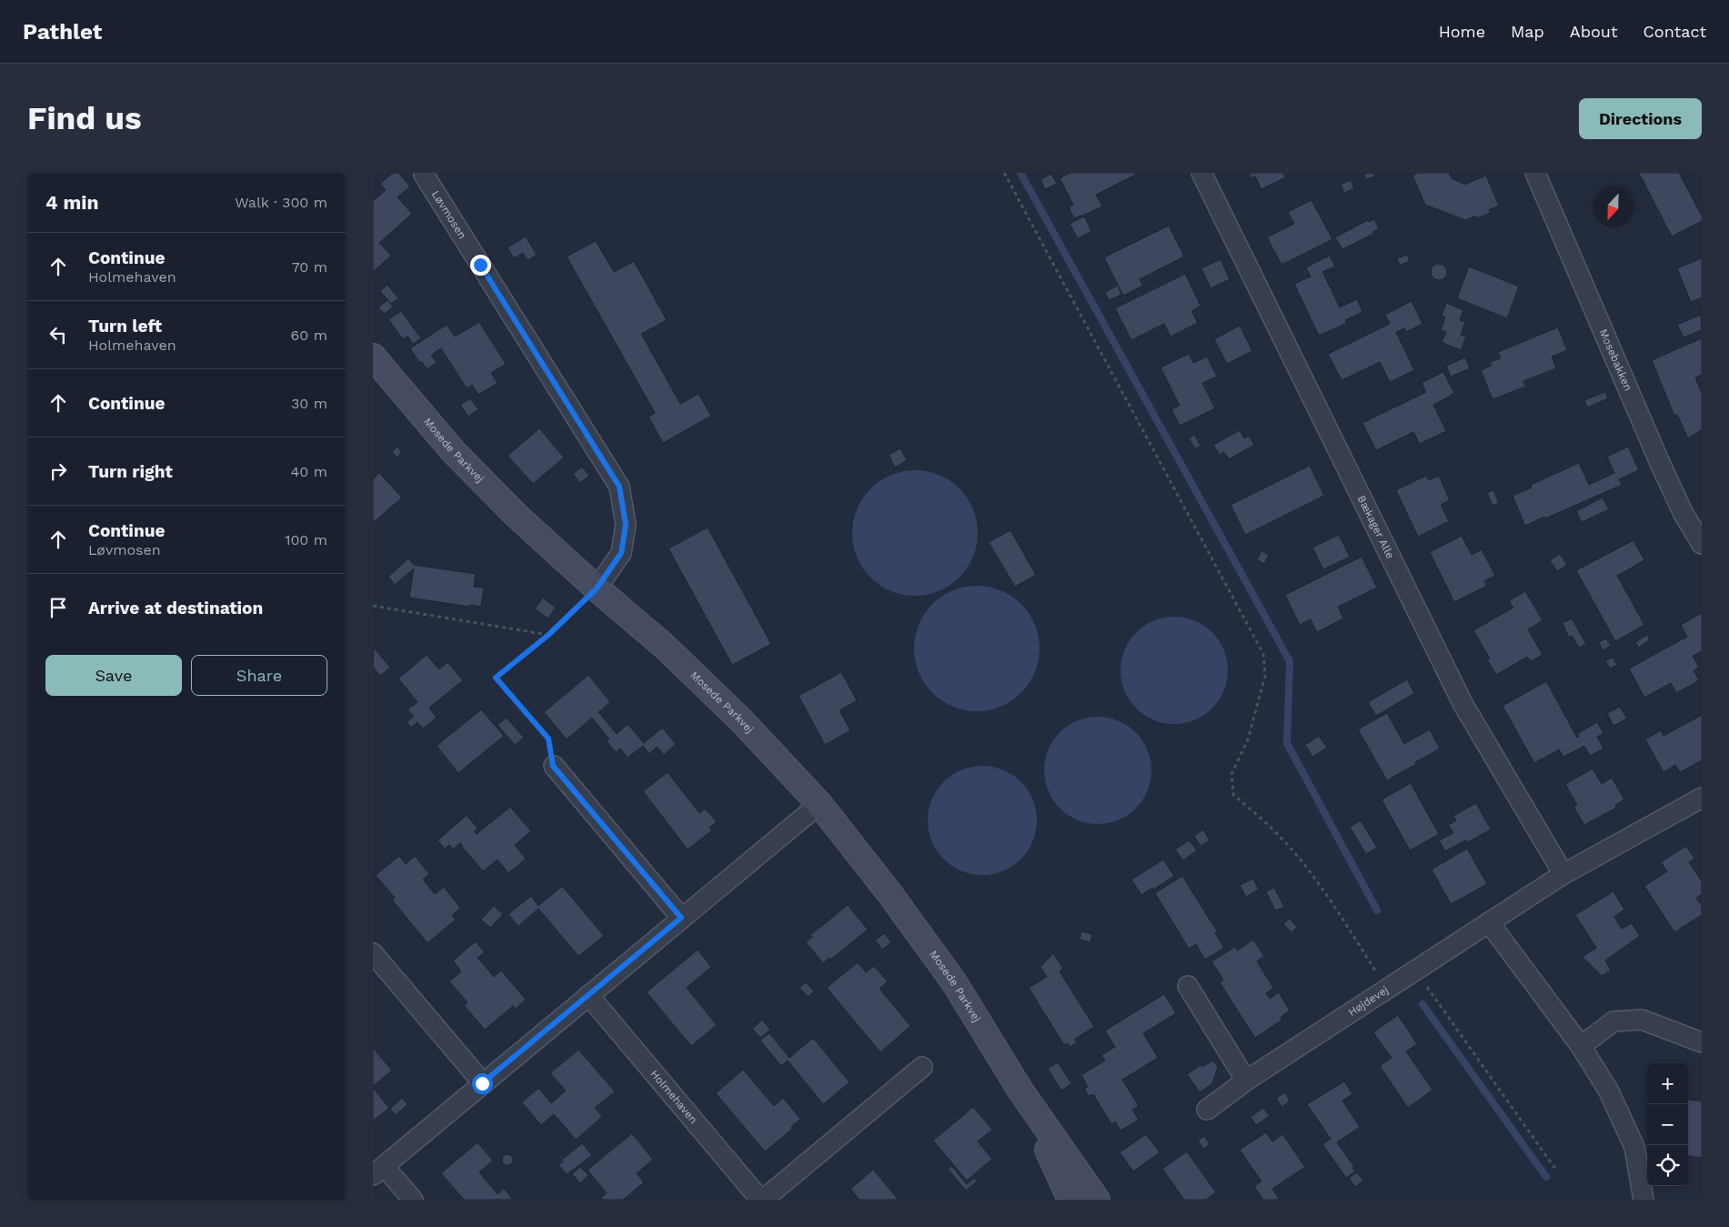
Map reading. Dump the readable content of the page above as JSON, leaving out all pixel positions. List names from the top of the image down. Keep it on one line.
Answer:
{"streets":{"street":["Løvmosen","Mosebakken","Mosede Parkvej","Bækager Alle","Højdevej","Holmehaven"]},"crossings":[["Løvmosen","Mosede Parkvej"],["Bækager Alle","Højdevej"]],"north":"bottom","page":{"header":"Pathlet","nav":["Home","Map","About","Contact"],"buttons":["Directions",["Save","Share"]],"title":"Find us","heading":["4 min","Walk · 300 m"],"list":[["Continue","Holmehaven","70 m"],["Turn left","Holmehaven","60 m"],["Continue","30 m"],["Turn right","40 m"],["Continue","Løvmosen","100 m"],"Arrive at destination"],"map_buttons":["+","−"]}}
